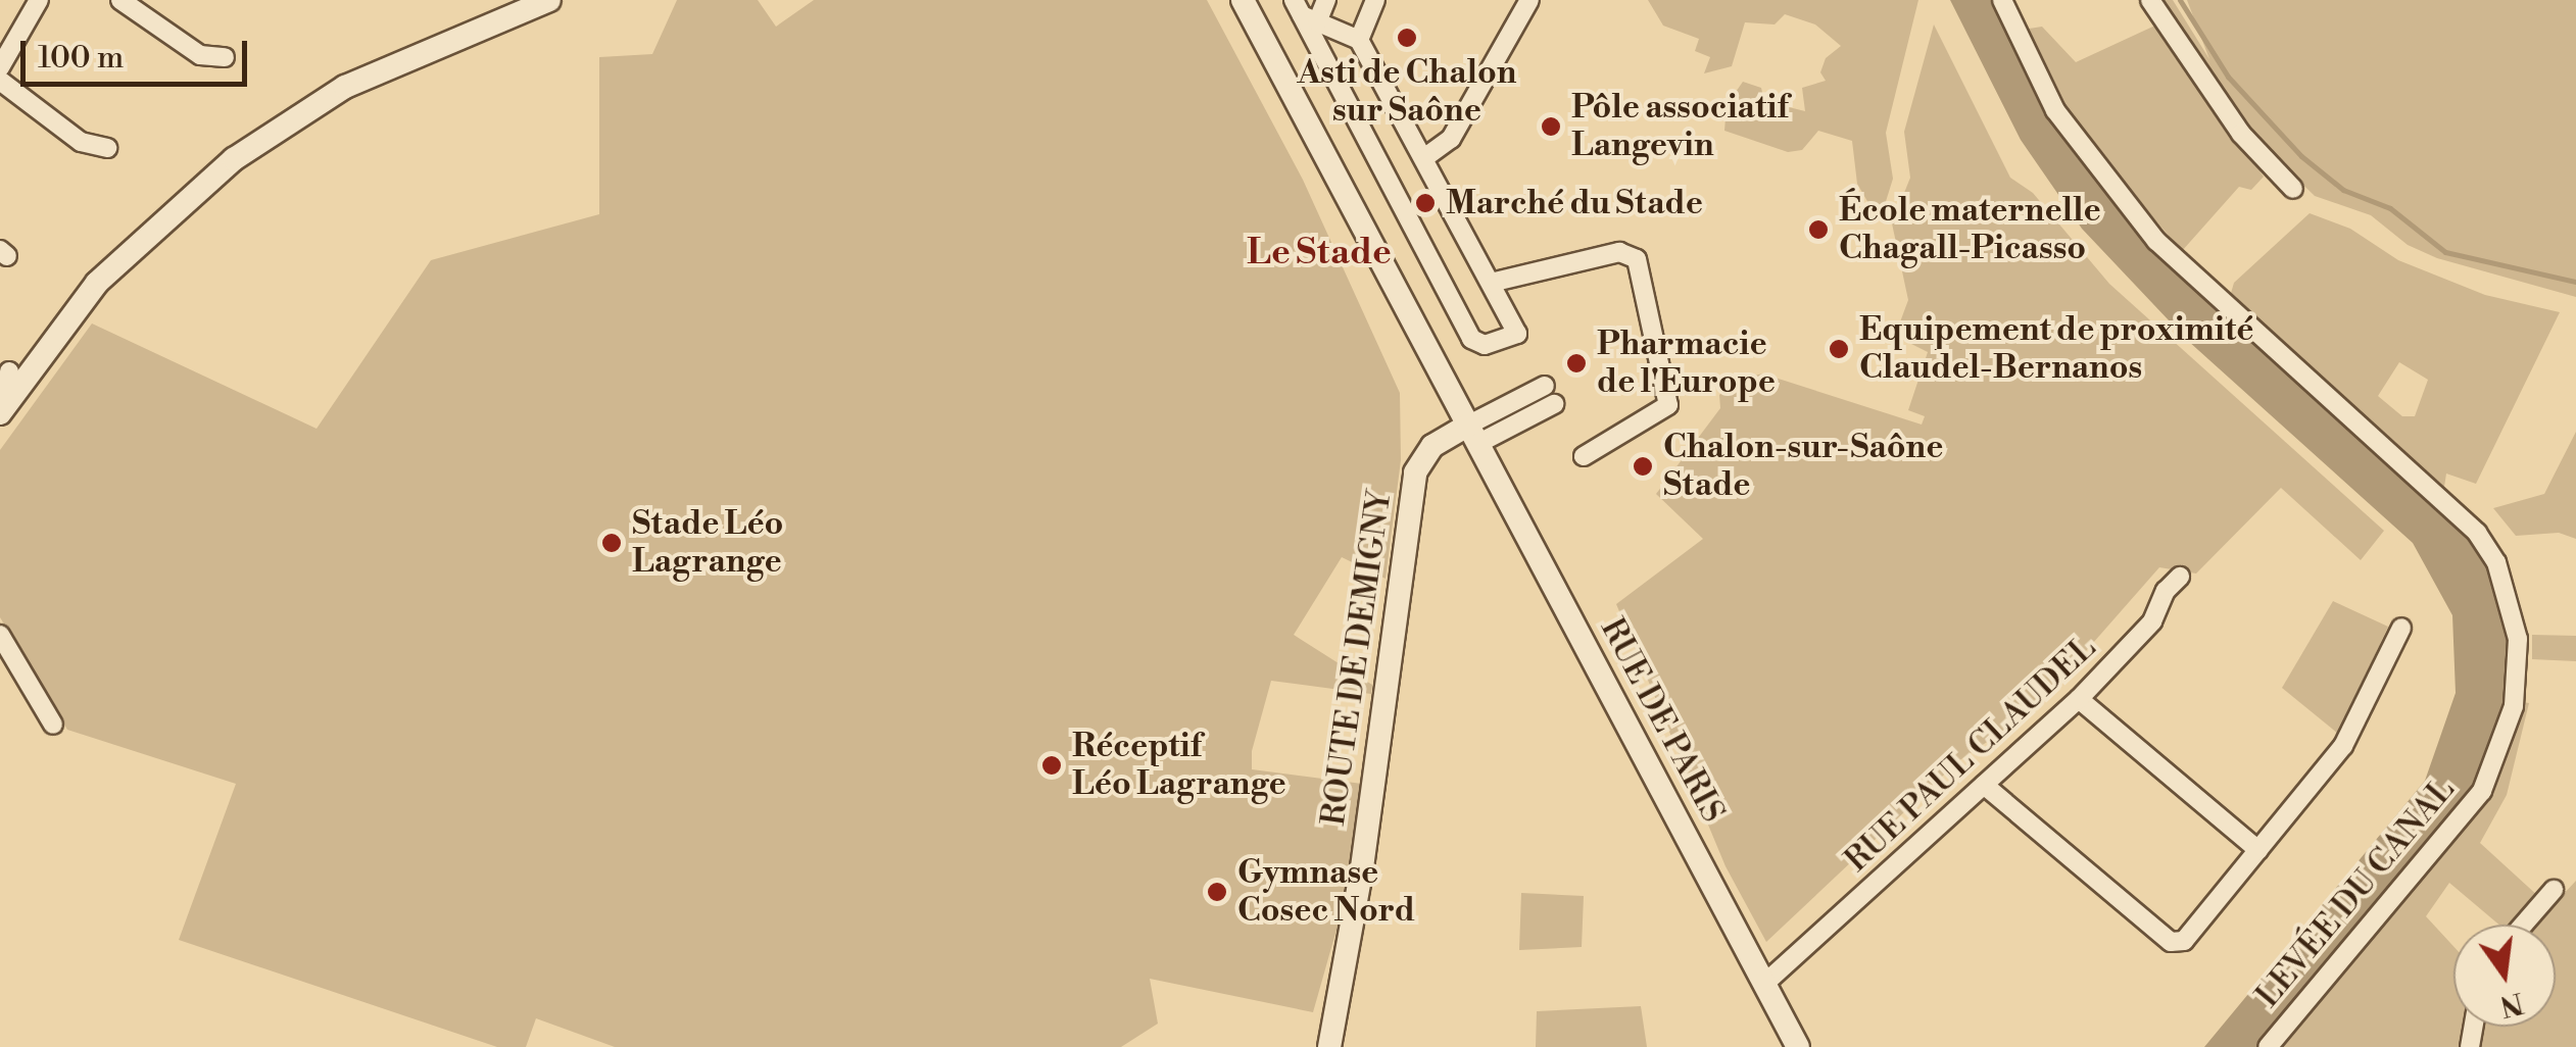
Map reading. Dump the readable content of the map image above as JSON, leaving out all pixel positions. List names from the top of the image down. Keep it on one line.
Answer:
{"streets":{"main road":["ROUTE DE DEMIGNY","RUE DE PARIS"],"street":["RUE PAUL CLAUDEL","LEVÉE DU CANAL"]},"crossings":[["ROUTE DE DEMIGNY","RUE DE PARIS"],["RUE DE PARIS","RUE PAUL CLAUDEL"]],"districts":["Le Stade"],"places":["Asti de Chalon sur Saône","Pôle associatif Langevin","Marché du Stade","École maternelle Chagall-Picasso","Equipement de proximité Claudel-Bernanos","Pharmacie de l'Europe","Chalon-sur-Saône Stade","Stade Léo Lagrange","Réceptif Léo Lagrange","Gymnase Cosec Nord"],"scale_bar":"100 m","north":"bottom"}
